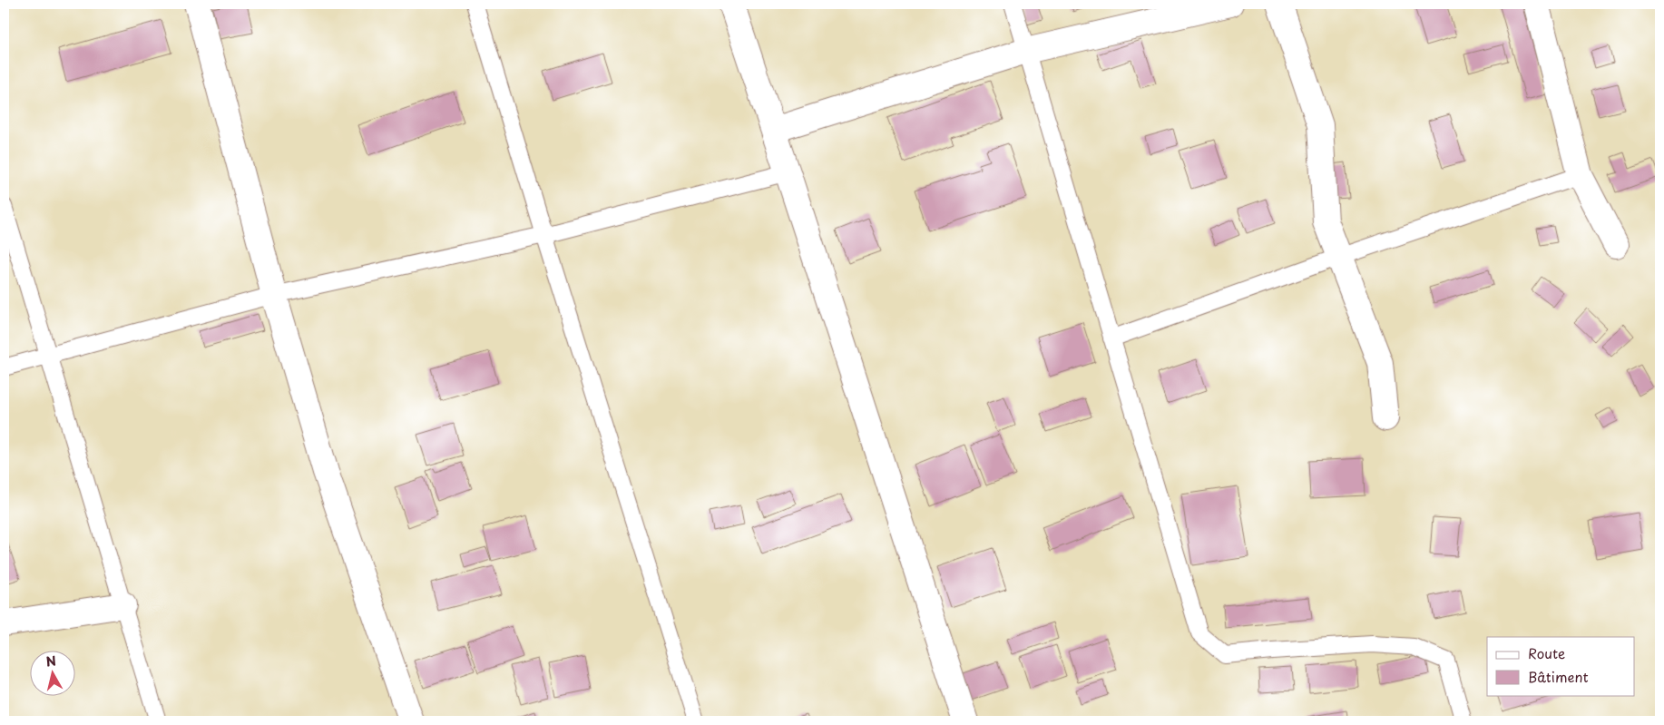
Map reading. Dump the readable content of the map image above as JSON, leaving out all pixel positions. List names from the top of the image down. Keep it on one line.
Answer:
{"legend":["Route","Bâtiment"],"north":"top"}
